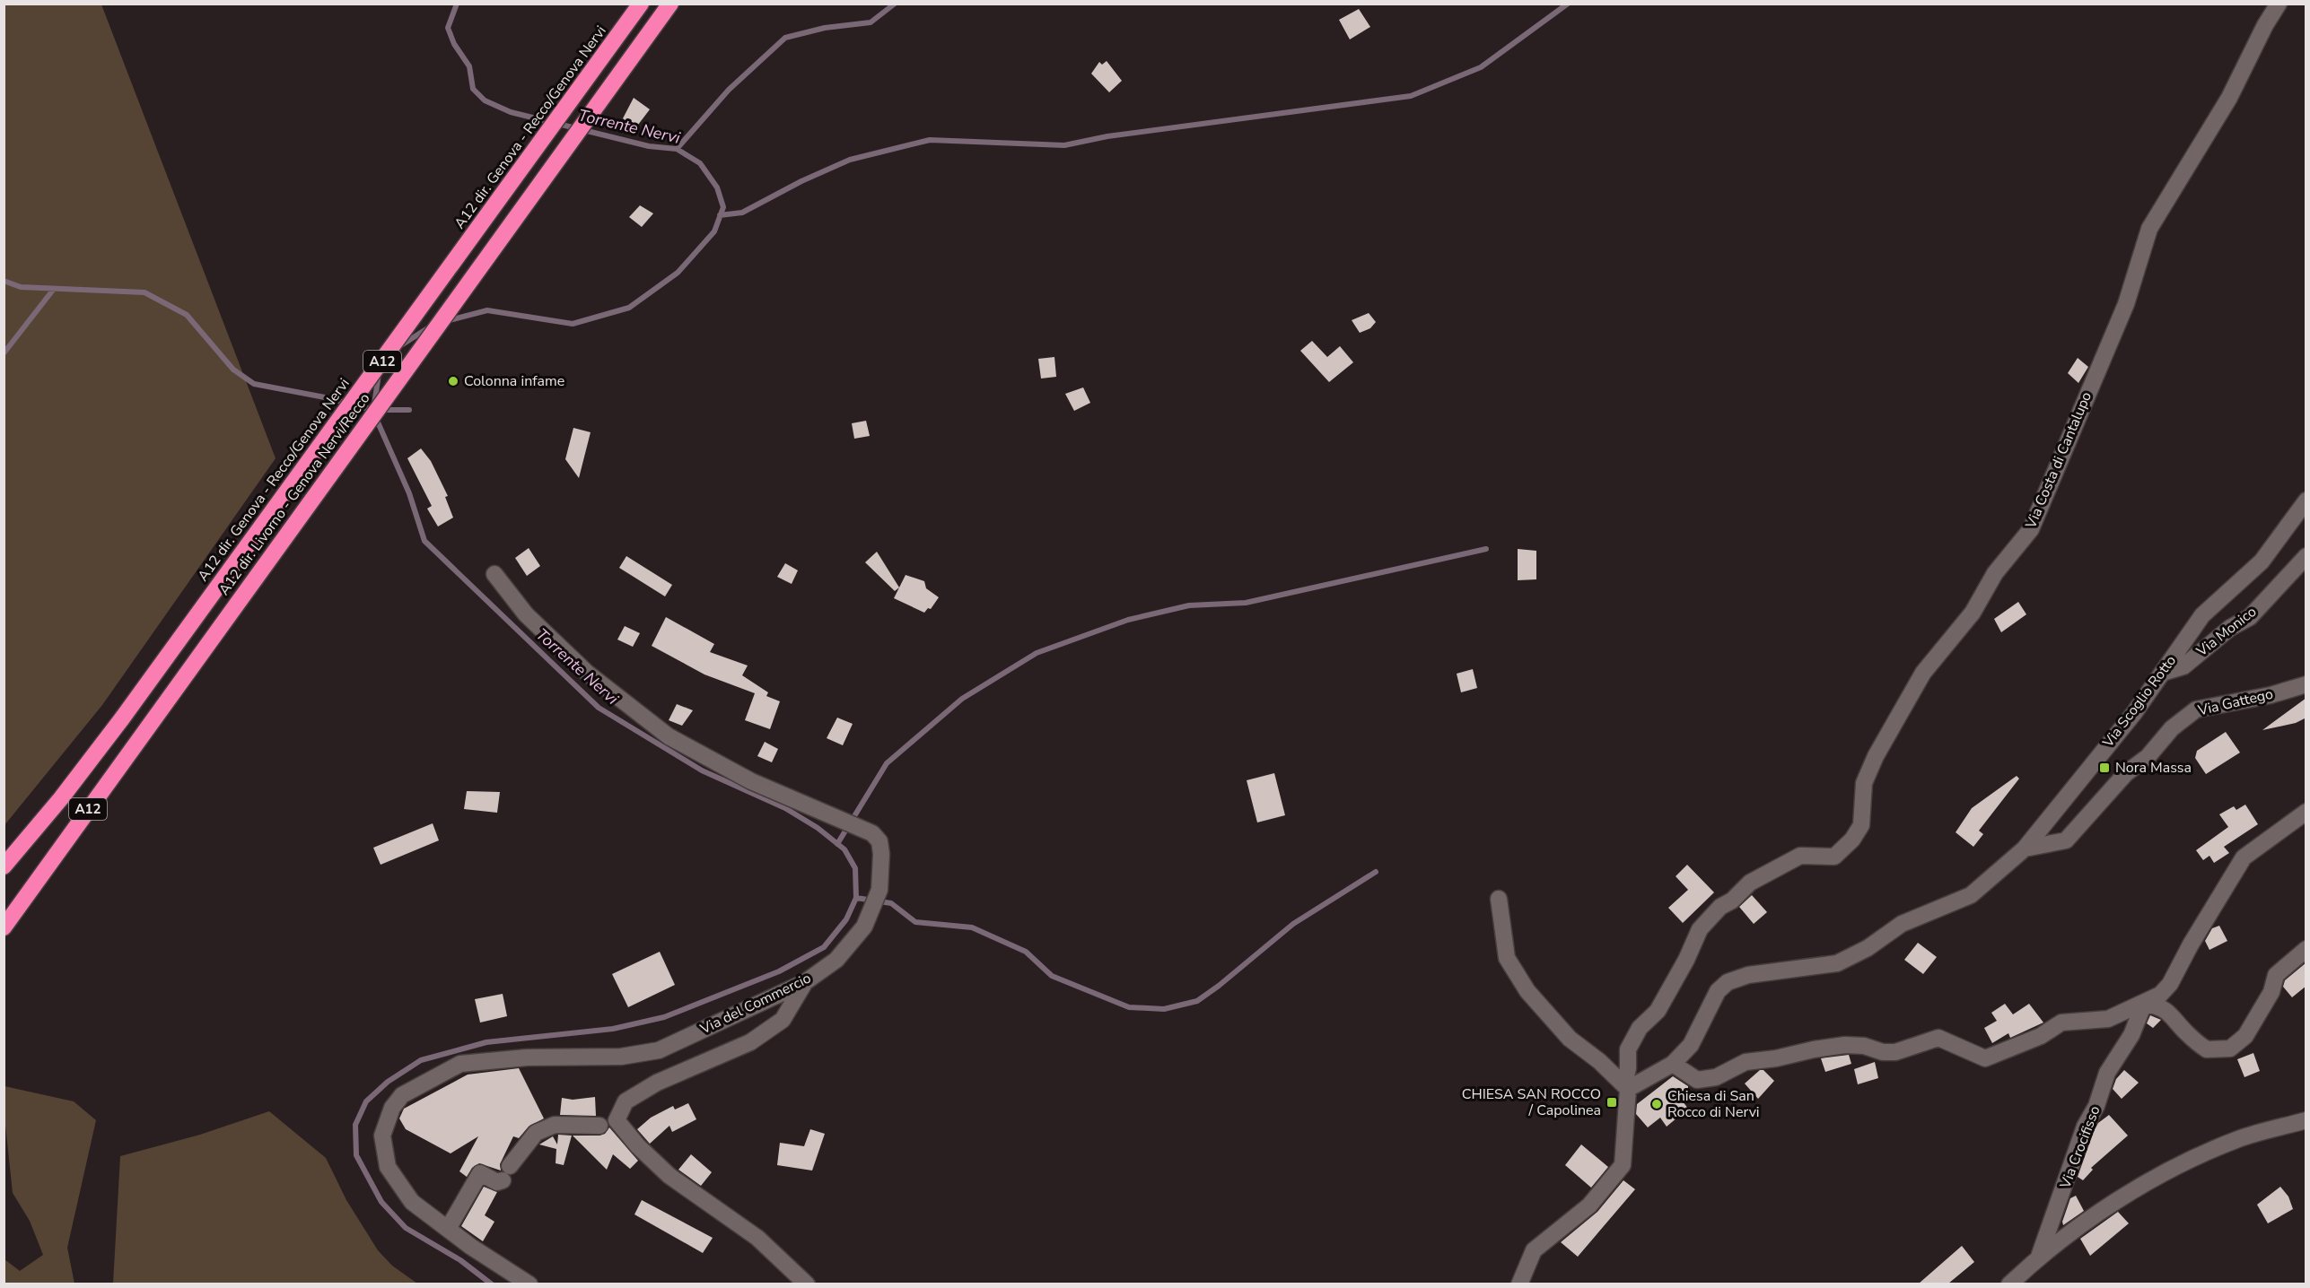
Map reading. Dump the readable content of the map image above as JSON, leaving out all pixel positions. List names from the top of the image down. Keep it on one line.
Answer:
{"streets":{"highway":["A12 dir. Genova - Recco/Genova Nervi","A12","A12 dir. Livorno - Genova Nervi/Recco"],"street":["Via Costa di Cantalupo","Via Monico","Via Scoglio Rotto","Via Gattego","Via del Commercio","Via Crocifisso"]},"crossings":[["Via Costa di Cantalupo","Via Scoglio Rotto"],["Via Monico","Via Scoglio Rotto"],["Via Scoglio Rotto","Via Gattego"]],"water":["Torrente Nervi"],"places":{"other":["Colonna infame","Chiesa di San Rocco di Nervi"],"transit":["Nora Massa","CHIESA SAN ROCCO / Capolinea"]}}
